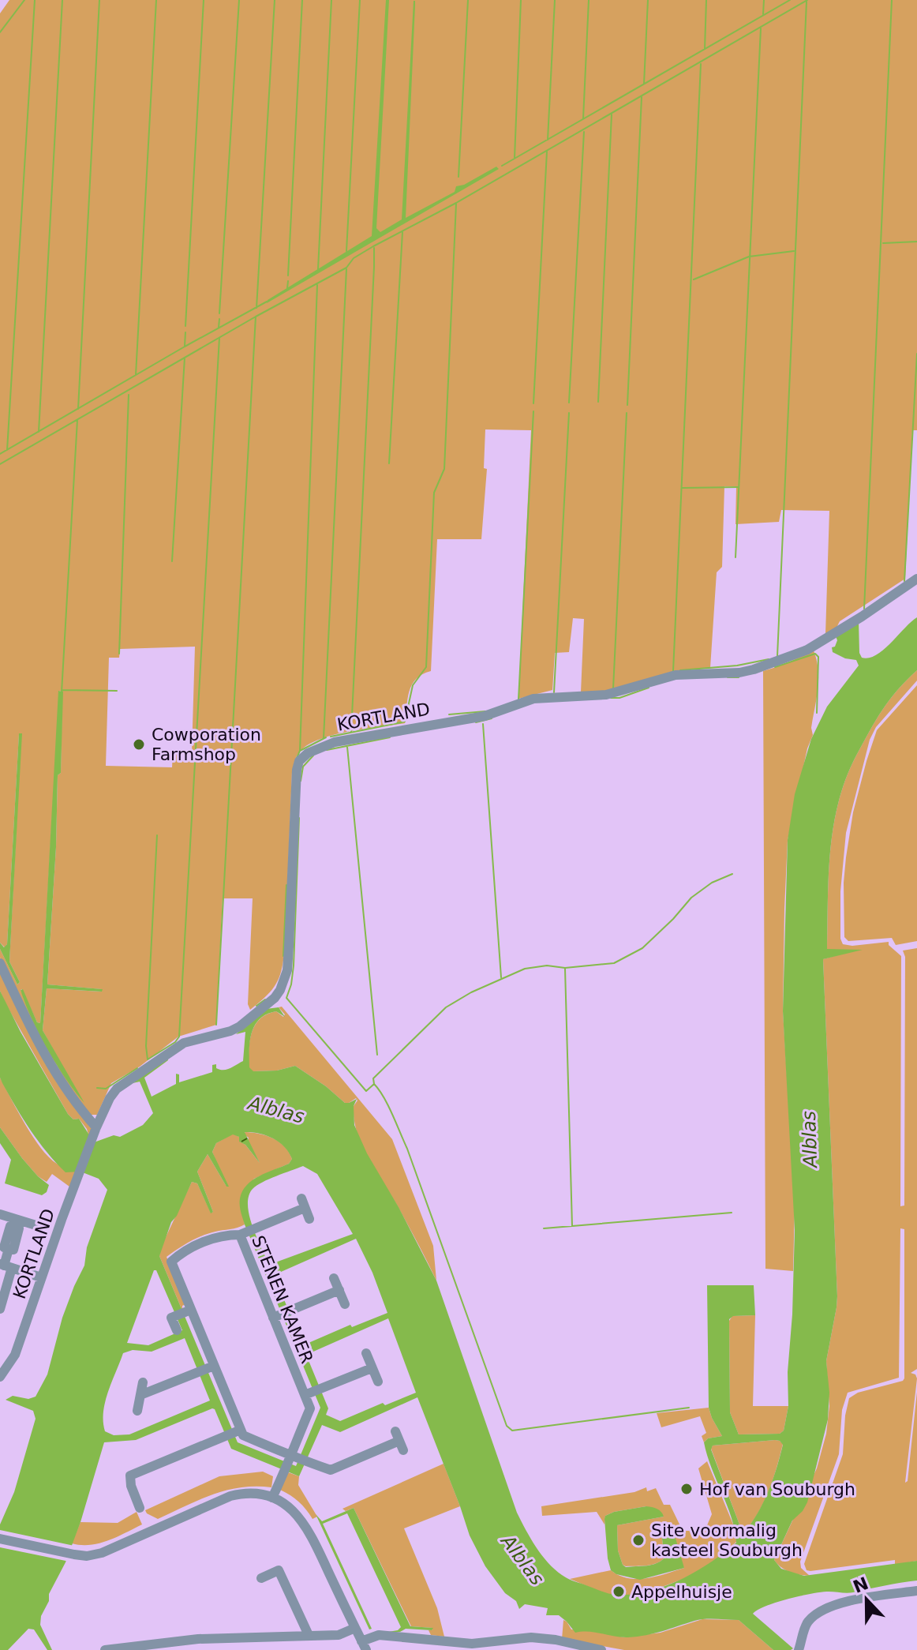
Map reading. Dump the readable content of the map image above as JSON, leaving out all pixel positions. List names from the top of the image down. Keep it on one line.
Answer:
{"streets":{"street":["KORTLAND","STENEN KAMER"]},"water":["Alblas"],"places":["Cowporation Farmshop","Hof van Souburgh","Site voormalig kasteel Souburgh","Appelhuisje"],"north":"top"}
